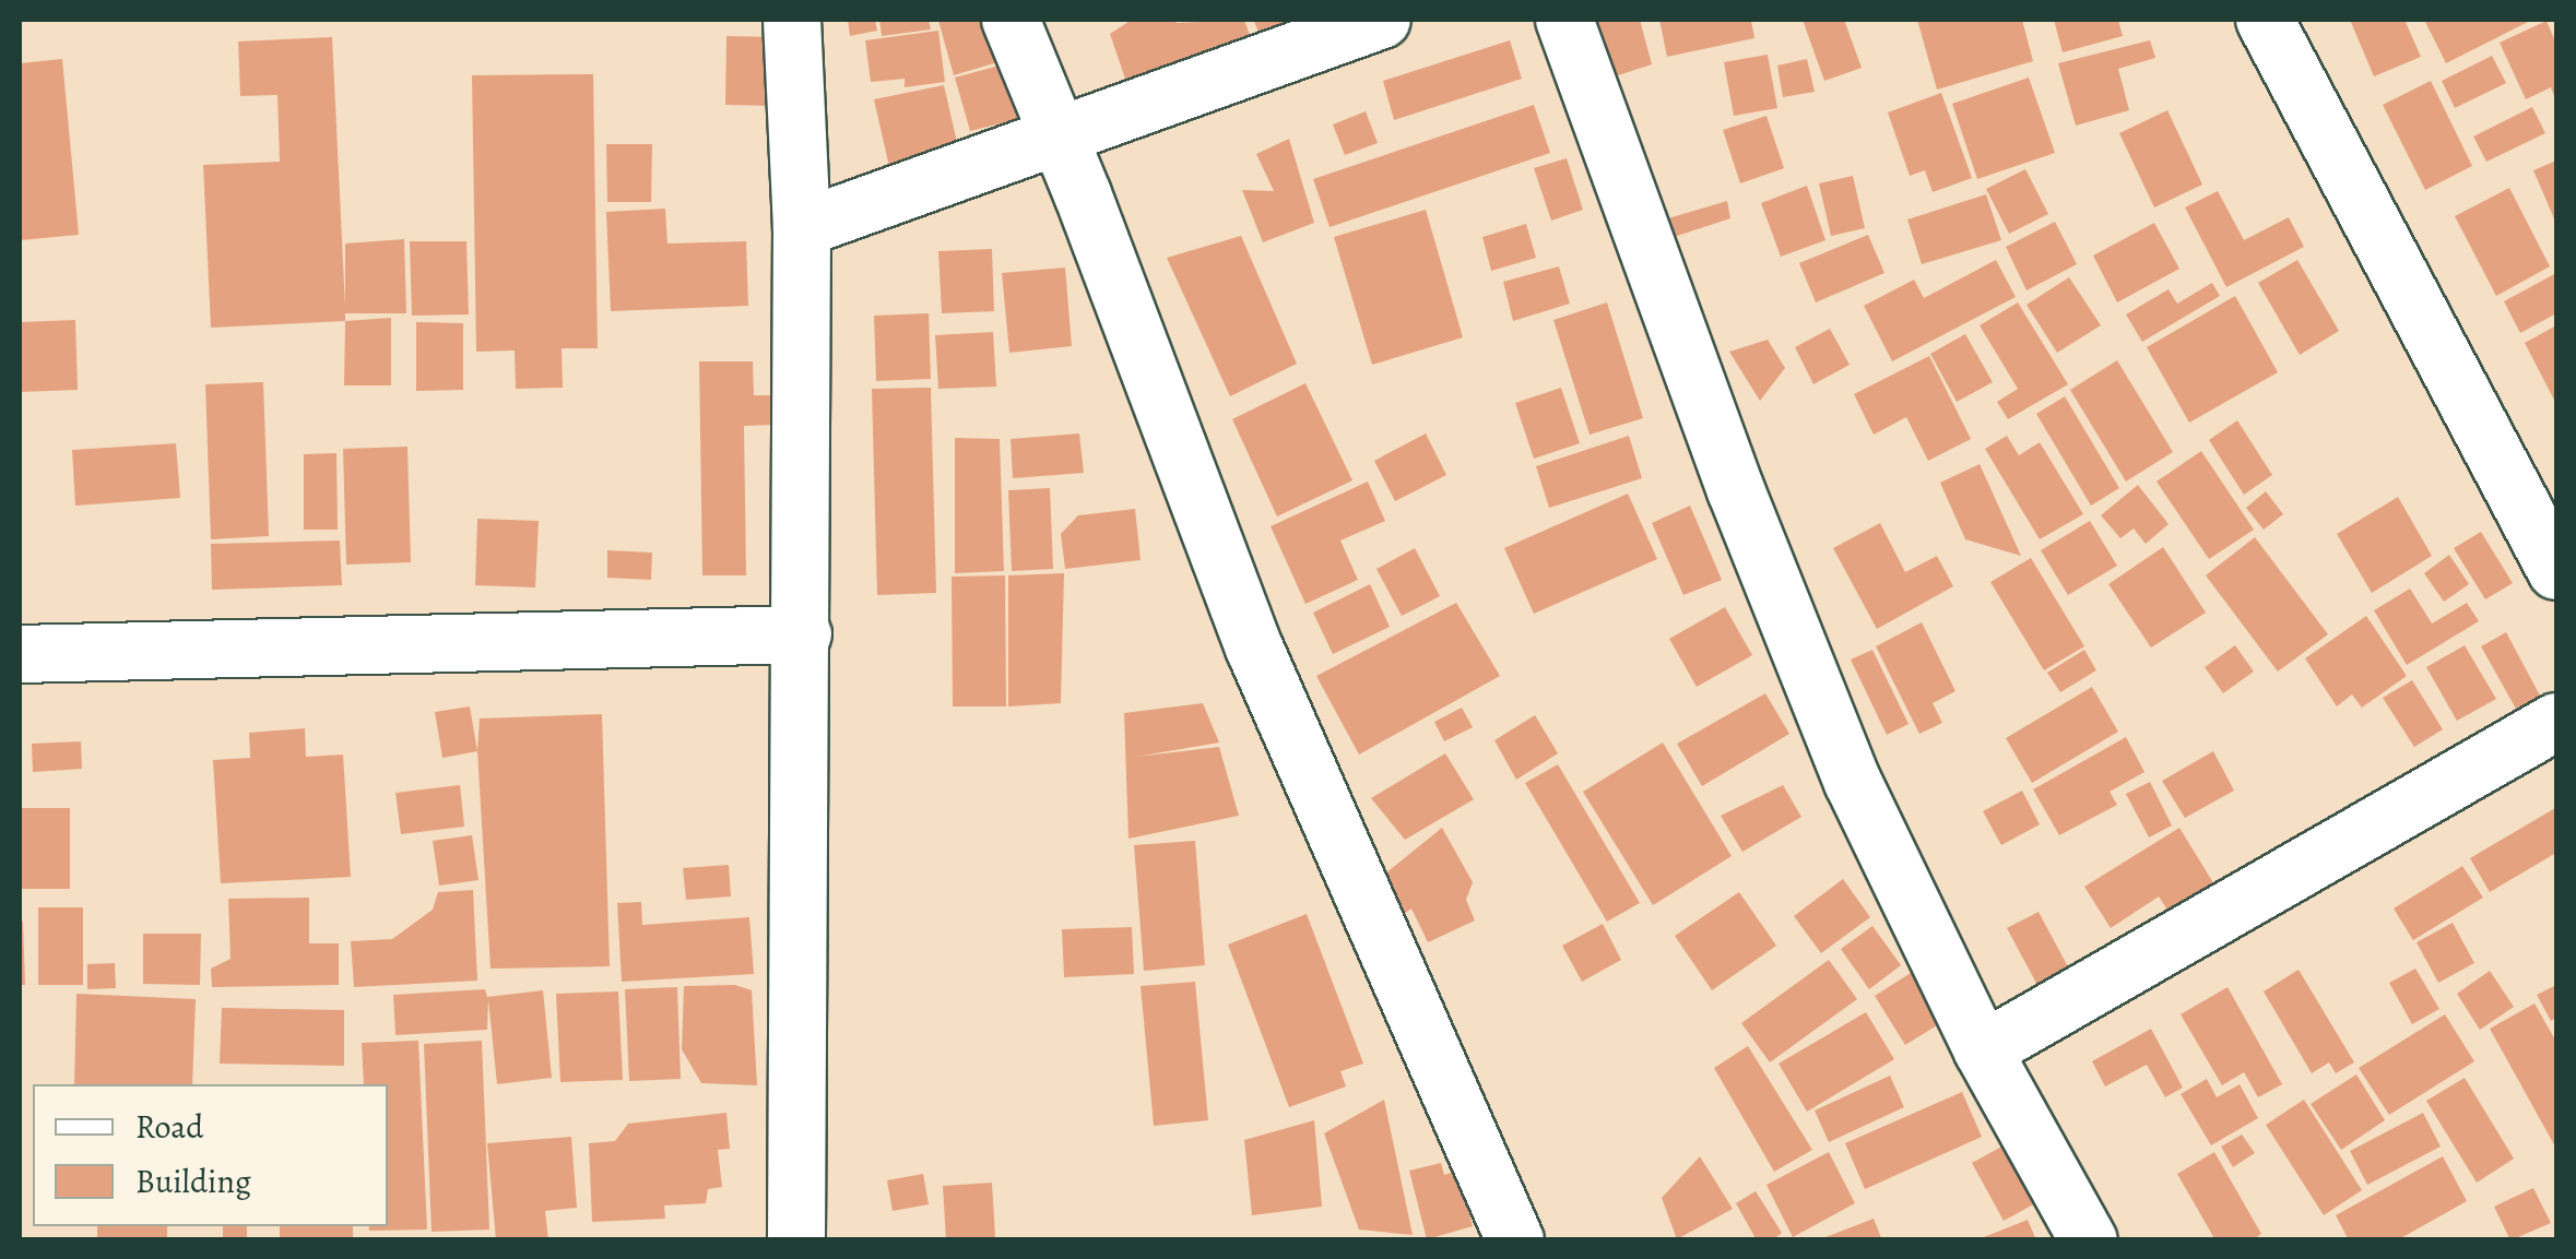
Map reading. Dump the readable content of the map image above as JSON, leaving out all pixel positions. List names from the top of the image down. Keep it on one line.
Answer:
{"legend":["Road","Building"]}
